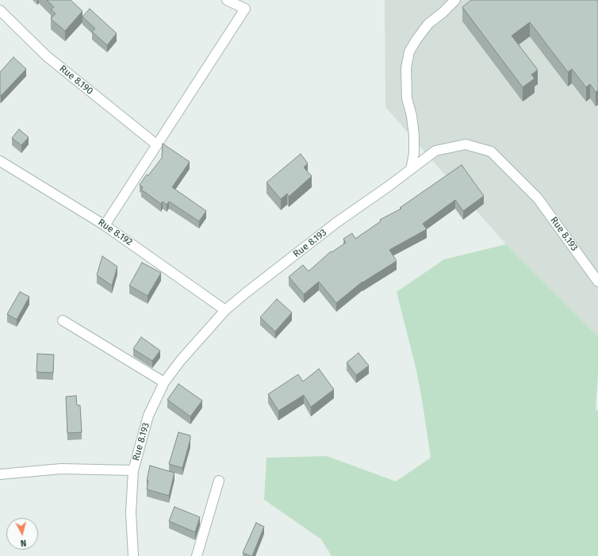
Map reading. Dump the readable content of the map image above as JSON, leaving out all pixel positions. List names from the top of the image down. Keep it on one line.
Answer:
{"streets":{"street":["Rue 8.190","Rue 8.192","Rue 8.193"]},"crossings":[["Rue 8.192","Rue 8.193"]],"north":"bottom"}
